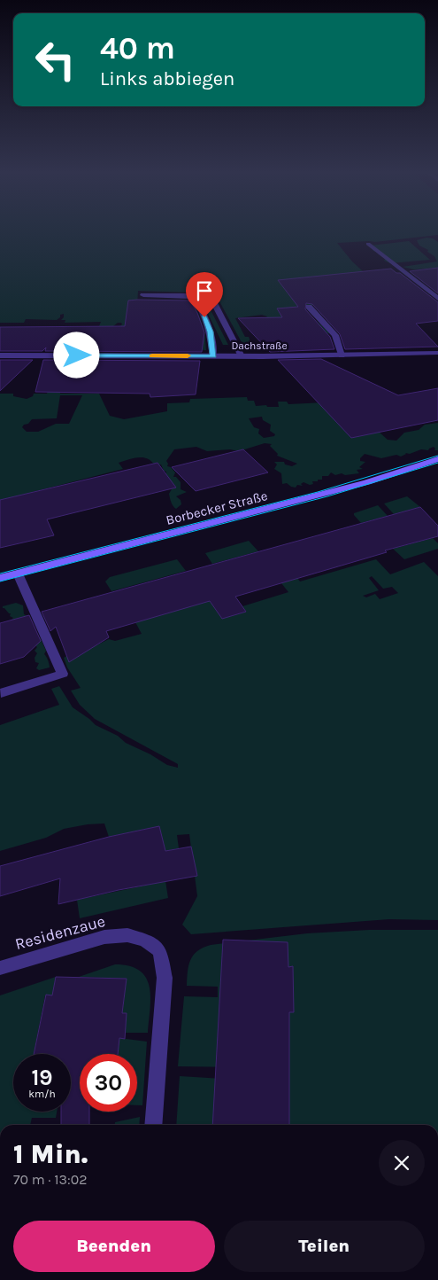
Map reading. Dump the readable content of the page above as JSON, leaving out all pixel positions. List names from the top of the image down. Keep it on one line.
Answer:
{"streets":{"street":["Dachstraße","Borbecker Straße","Residenzaue"]},"page":{"turn":["40 m","Links abbiegen"],"speed":"19 km/h","limit":"30","heading":["1 Min.","70 m · 13:02"],"buttons":["Beenden","Teilen"]}}
